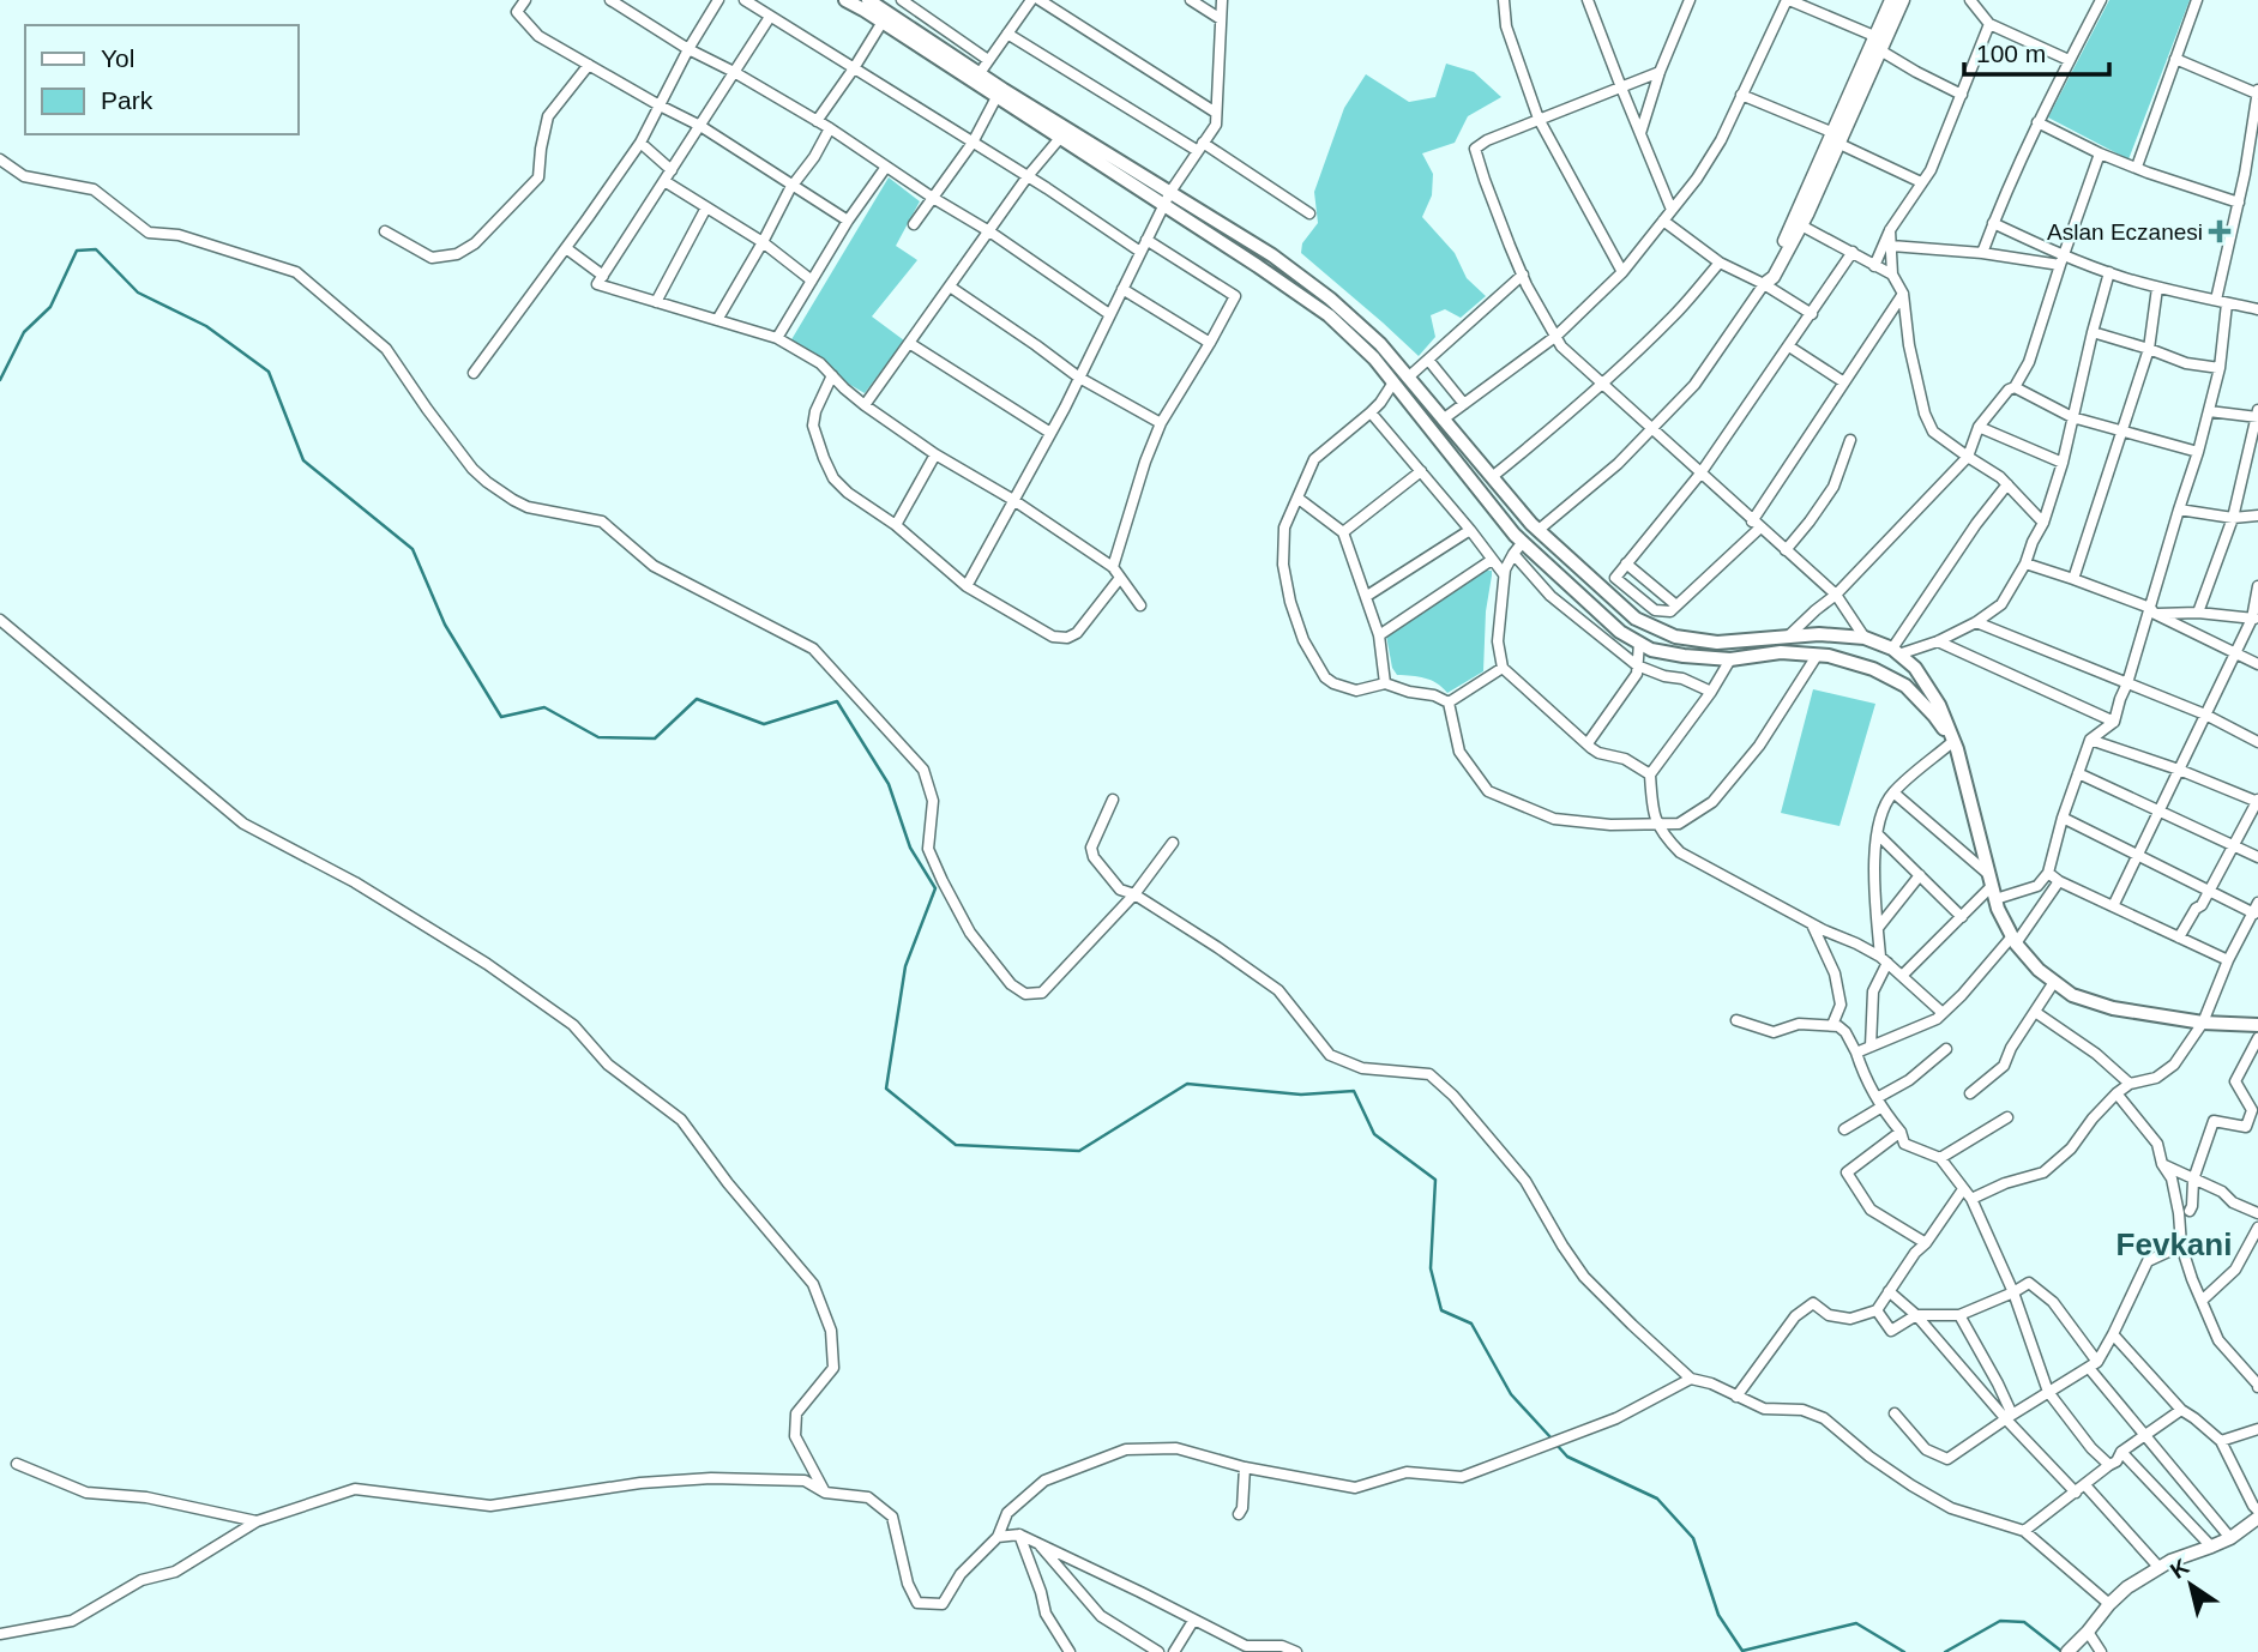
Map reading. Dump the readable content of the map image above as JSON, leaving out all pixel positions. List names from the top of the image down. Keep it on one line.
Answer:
{"districts":["Fevkani"],"places":{"health":["Aslan Eczanesi"]},"legend":["Yol","Park"],"scale_bar":"100 m","north":"top left"}
